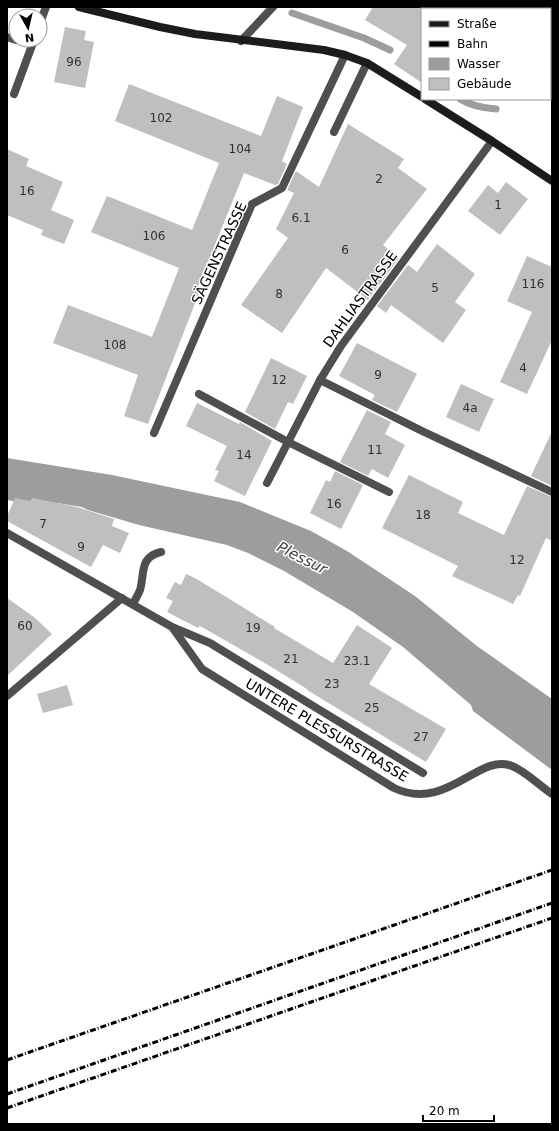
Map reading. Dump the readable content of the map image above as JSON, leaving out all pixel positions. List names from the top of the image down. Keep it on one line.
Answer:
{"streets":{"street":["SÄGENSTRASSE","DAHLIASTRASSE","UNTERE PLESSURSTRASSE"]},"water":["Plessur"],"house_numbers":["96","102","104","2","16","1","6.1","106","6","116","5","8","108","4","9","12","4a","11","14","16","18","7","9","12","60","19","21","23.1","23","25","27"],"legend":["Straße","Bahn","Wasser","Gebäude"],"scale_bar":"20 m","north":"bottom"}
